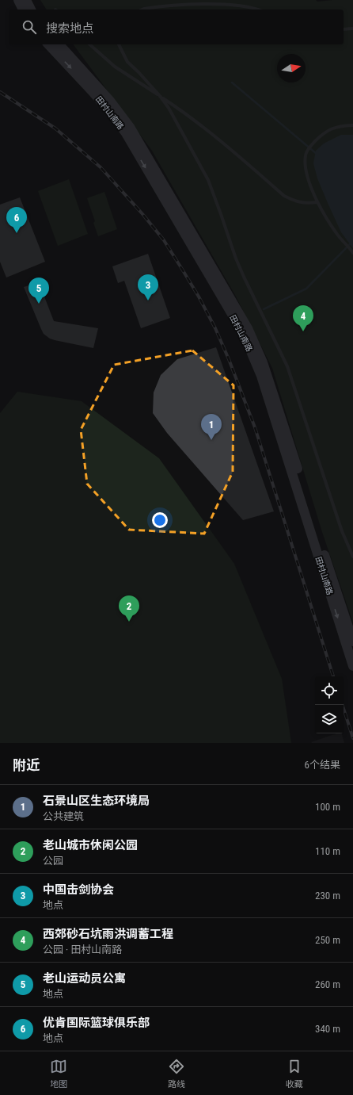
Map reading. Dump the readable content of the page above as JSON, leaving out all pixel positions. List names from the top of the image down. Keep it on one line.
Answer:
{"streets":{"main road":["田村山南路"]},"north":"right","page":{"search":"搜索地点","pins":["6","3","5","4","1","2"],"heading":["附近","6个结果"],"list":[{"mark":"1","name":"石景山区生态环境局","note":"公共建筑","value":"100 m"},{"mark":"2","name":"老山城市休闲公园","note":"公园","value":"110 m"},{"mark":"3","name":"中国击剑协会","note":"地点","value":"230 m"},{"mark":"4","name":"西郊砂石坑雨洪调蓄工程","note":"公园 · 田村山南路","value":"250 m"},{"mark":"5","name":"老山运动员公寓","note":"地点","value":"260 m"},{"mark":"6","name":"优肯国际篮球俱乐部","note":"地点","value":"340 m"}],"nav":["地图","路线","收藏"]}}
